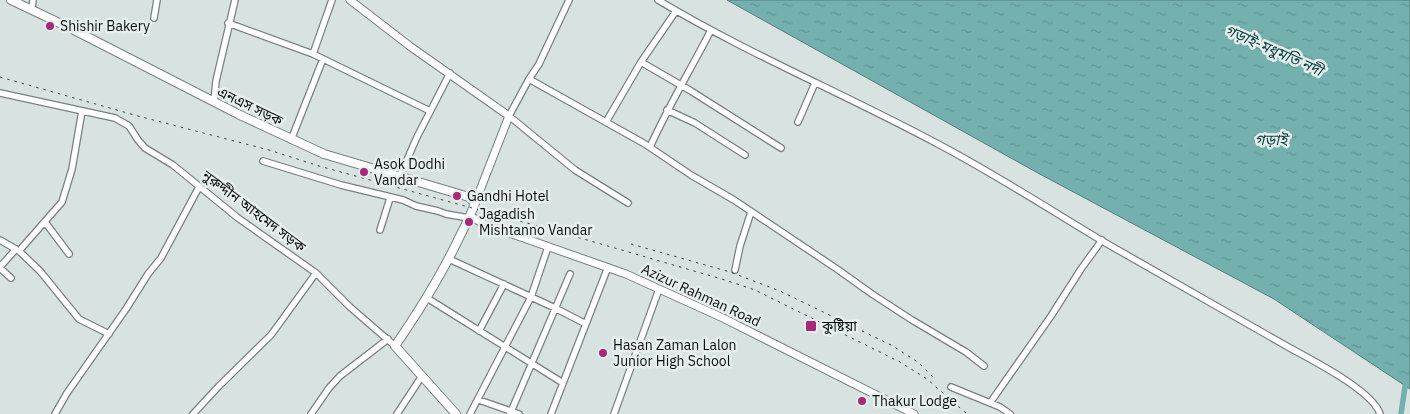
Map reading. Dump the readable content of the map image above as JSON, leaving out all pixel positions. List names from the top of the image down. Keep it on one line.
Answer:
{"streets":{"main road":["এনএস সড়ক","নুরুদ্দীন আহমেদ সড়ক"],"street":["Azizur Rahman Road"]},"water":["গড়াই-মধুমতি নদী","গড়াই"],"places":{"other":["Shishir Bakery","Asok Dodhi Vandar","Gandhi Hotel","Jagadish Mishtanno Vandar","Hasan Zaman Lalon Junior High School","Thakur Lodge"],"transit":["কুষ্টিয়া"]}}
